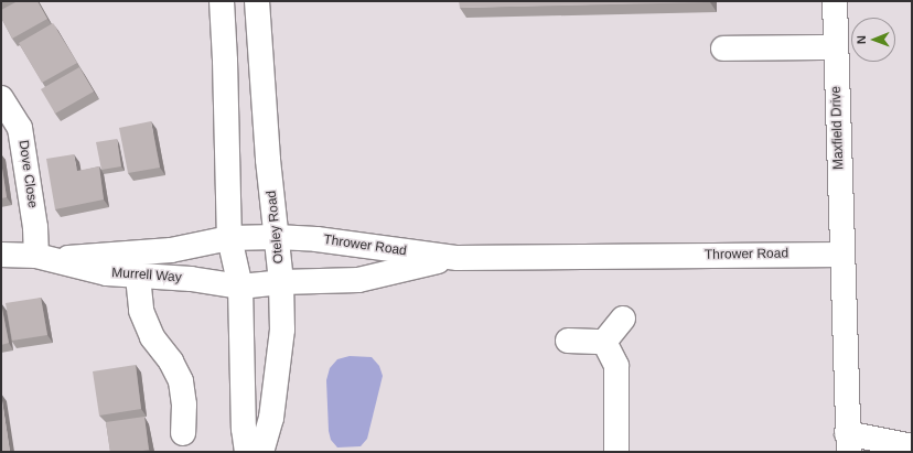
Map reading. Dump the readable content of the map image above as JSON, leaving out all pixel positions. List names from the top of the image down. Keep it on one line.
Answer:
{"streets":{"street":["Maxfield Drive","Dove Close","Oteley Road","Thrower Road","Murrell Way"]},"crossings":[["Maxfield Drive","Thrower Road"],["Dove Close","Murrell Way"],["Oteley Road","Thrower Road"],["Thrower Road","Murrell Way"]],"north":"left"}
